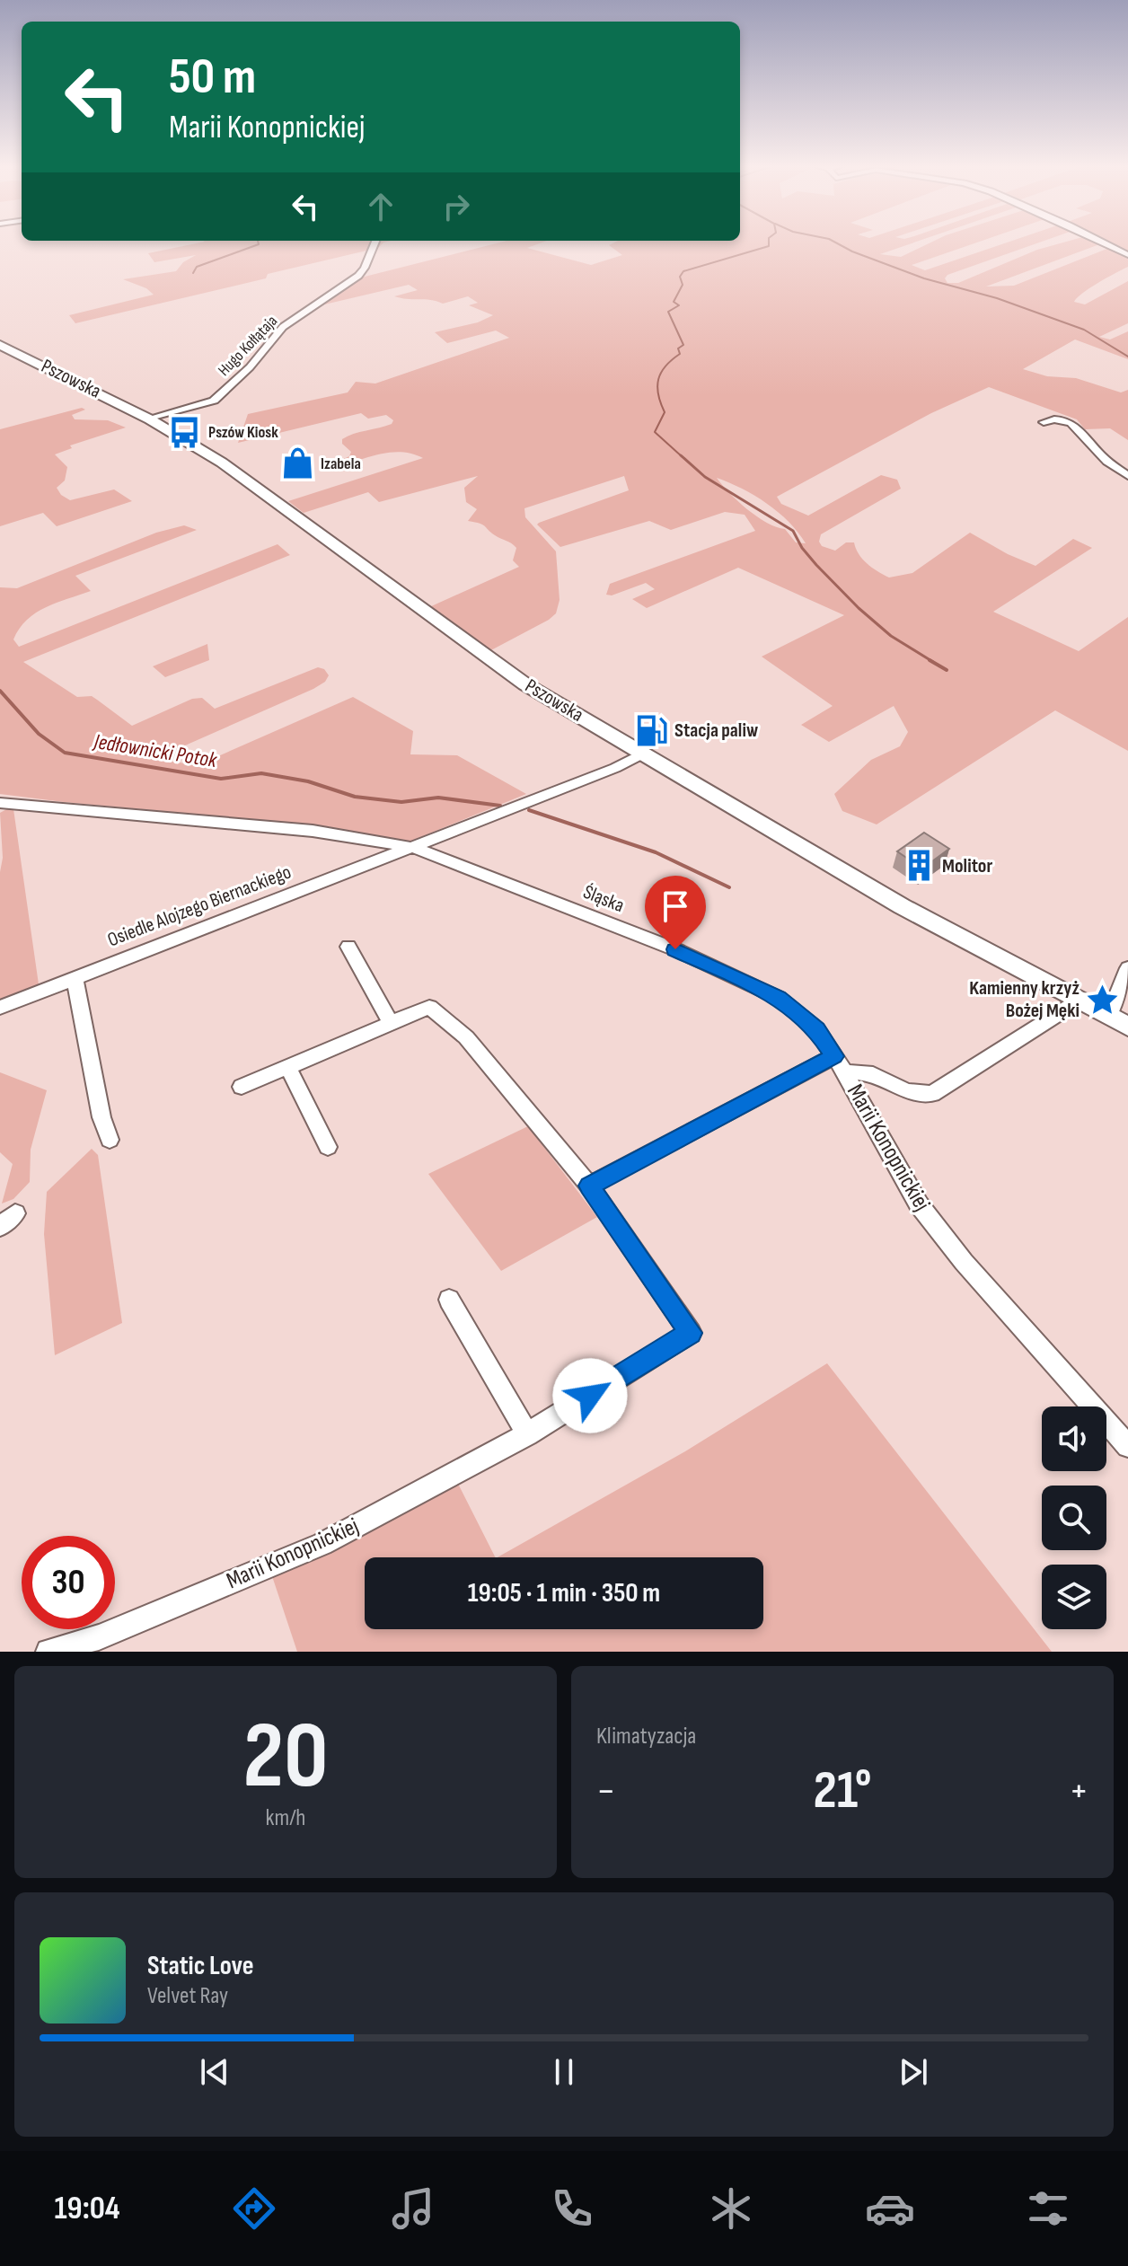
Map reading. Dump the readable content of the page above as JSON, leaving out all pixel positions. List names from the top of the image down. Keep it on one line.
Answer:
{"streets":{"main road":["Pszowska"],"street":["Hugo Kołłątaja","Śląska","Osiedle Alojzego Biernackiego","Marii Konopnickiej"]},"crossings":[["Hugo Kołłątaja","Pszowska"],["Śląska","Osiedle Alojzego Biernackiego"],["Śląska","Marii Konopnickiej"]],"water":["Jedłownicki Potok"],"places":{"bus stop":["Pszów Kiosk"],"shop":["Izabela"],"fuel station":["Stacja paliw"],"building":["Molitor"],"place":["Kamienny krzyż Bożej Męki"]},"page":{"turn":["50 m","Marii Konopnickiej"],"limit":"30","trip":"19:05 · 1 min · 350 m","tile":[["20","km/h"],"Klimatyzacja"],"heat":["−","21°","+"],"song":["Static Love","Velvet Ray"],"tabs":"19:04"}}
